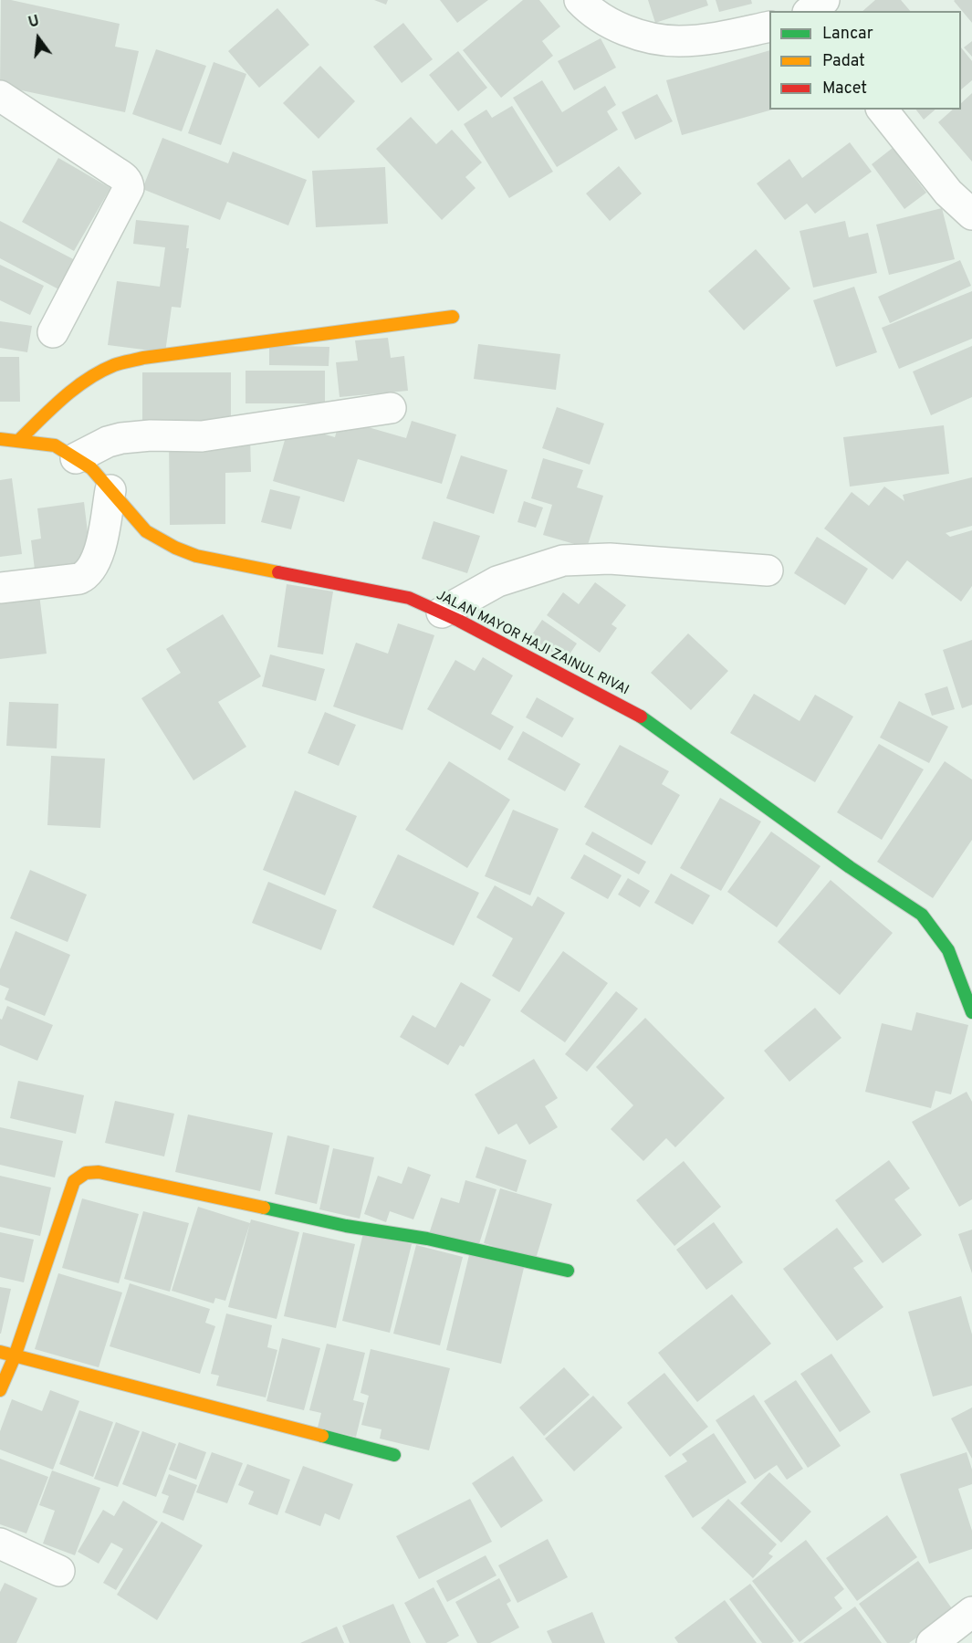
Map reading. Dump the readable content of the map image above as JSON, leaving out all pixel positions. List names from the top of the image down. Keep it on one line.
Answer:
{"streets":{"street":["JALAN MAYOR HAJI ZAINUL RIVAI"]},"legend":["Lancar","Padat","Macet"],"north":"top"}
